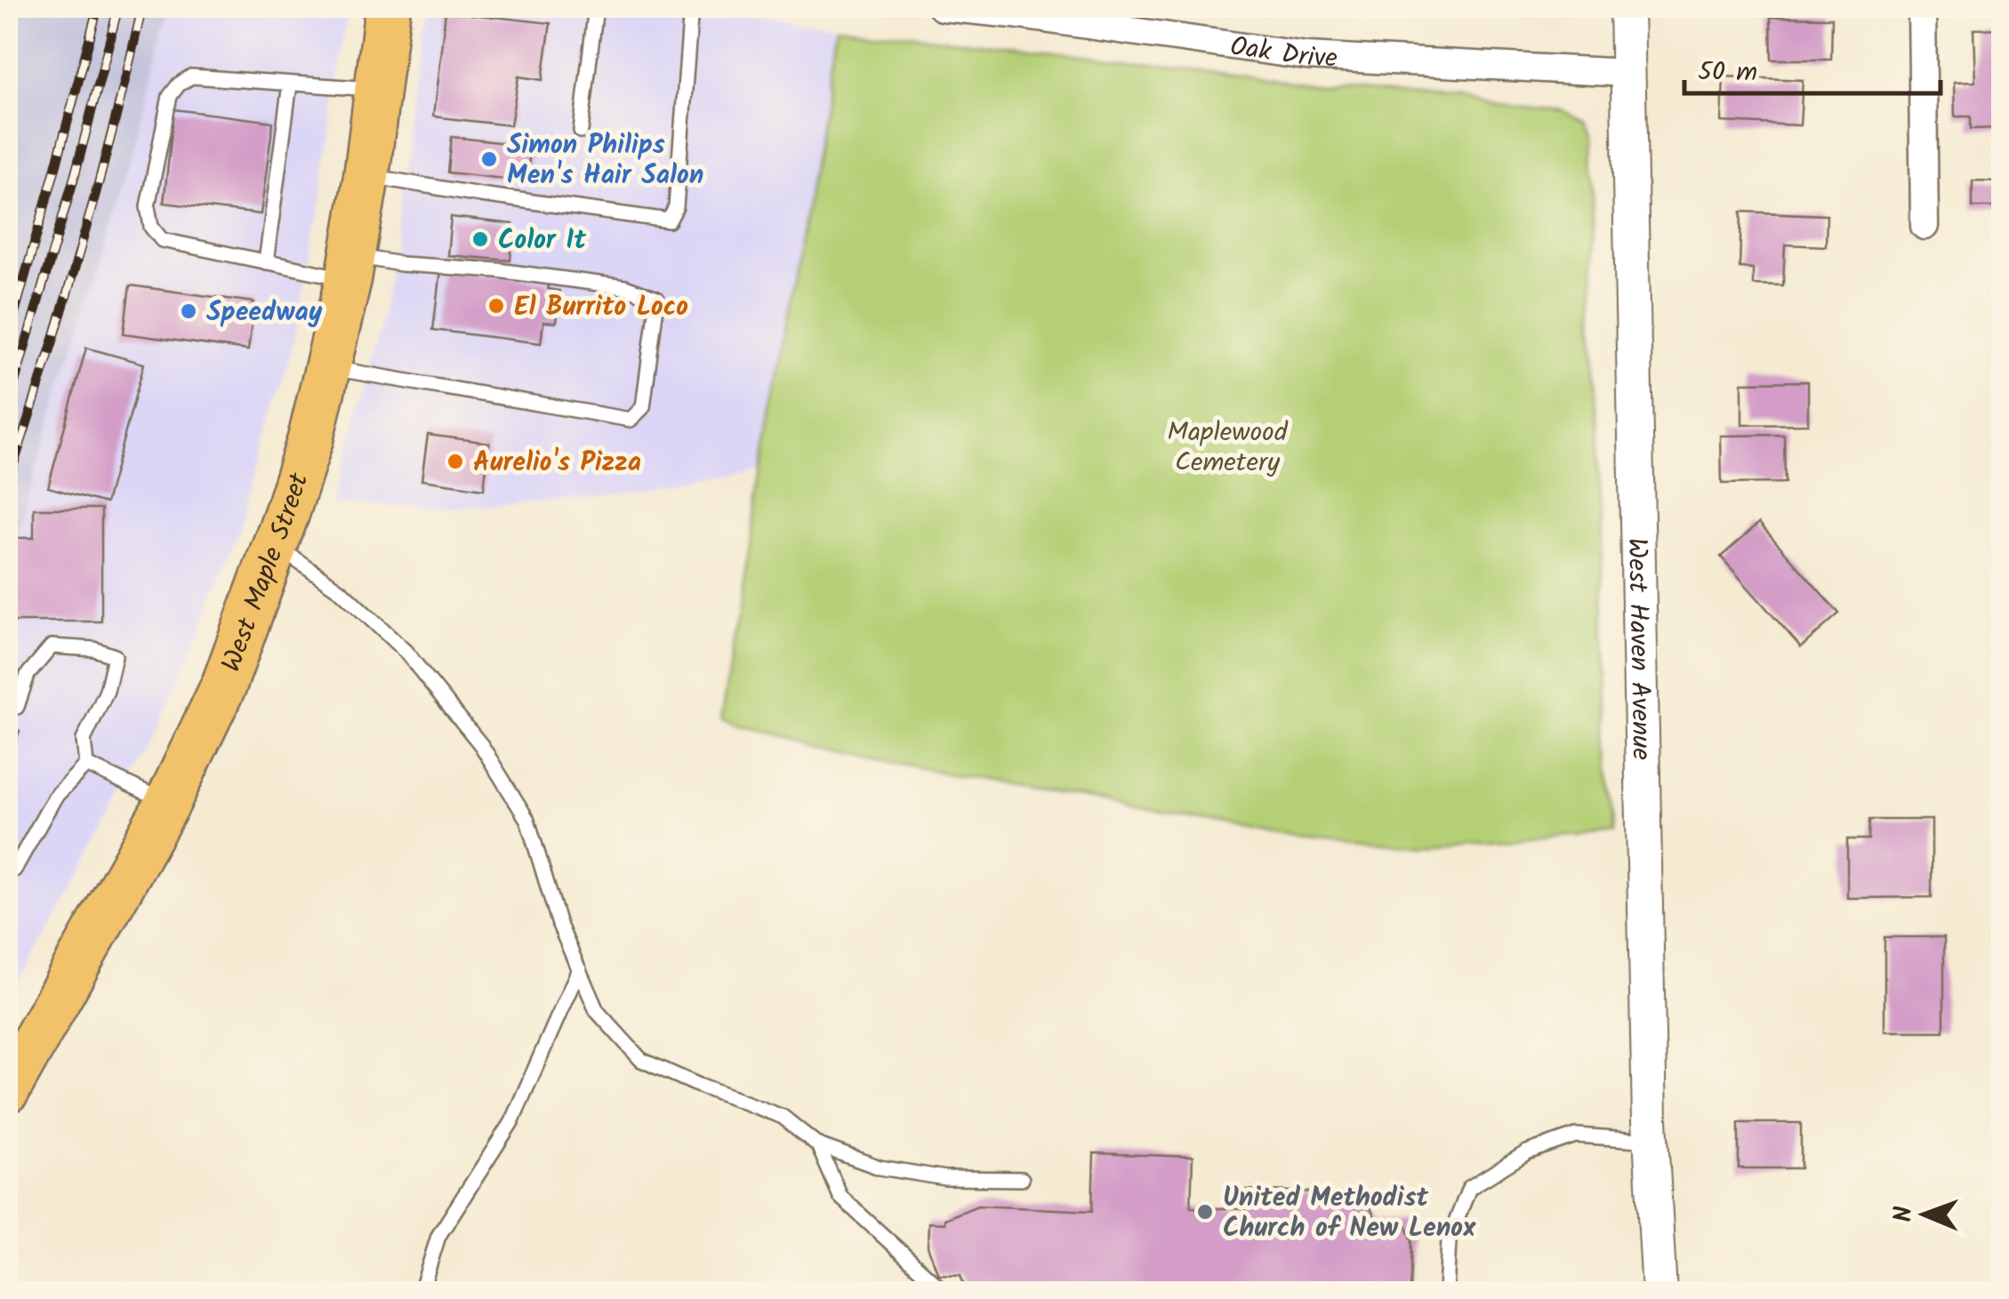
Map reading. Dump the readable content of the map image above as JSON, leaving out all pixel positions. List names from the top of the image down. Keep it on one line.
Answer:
{"streets":{"main road":["West Maple Street"],"street":["Oak Drive","West Haven Avenue"]},"crossings":[["Oak Drive","West Haven Avenue"]],"parks":["Maplewood Cemetery"],"places":["Simon Philips Men's Hair Salon","Color It","El Burrito Loco","Speedway","Aurelio's Pizza","United Methodist Church of New Lenox"],"scale_bar":"50 m","north":"left"}
